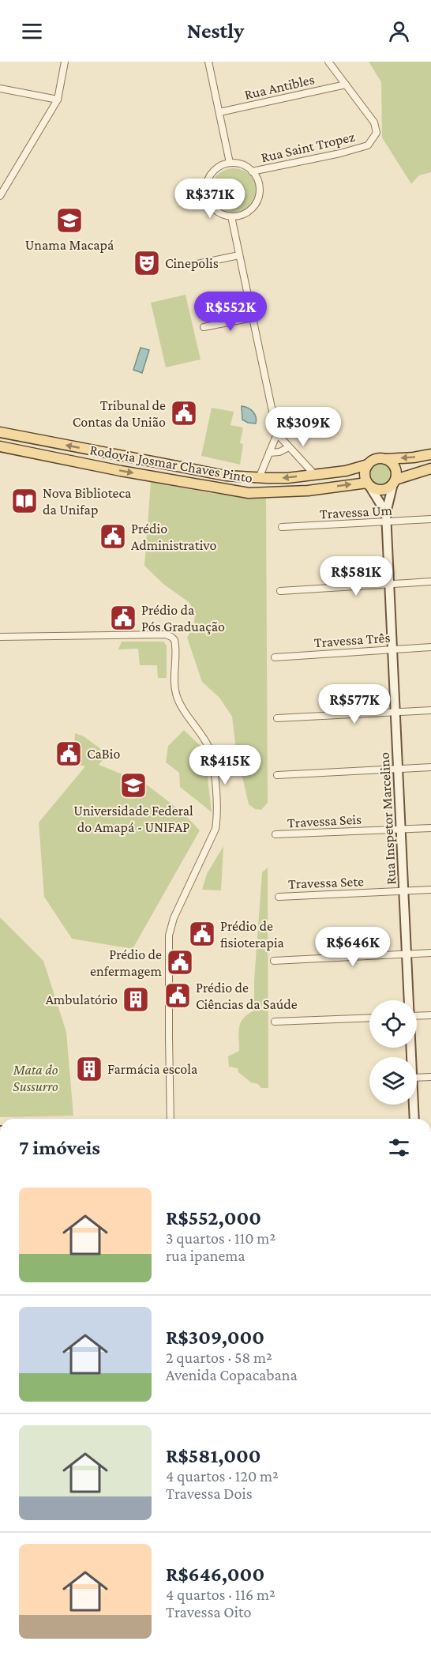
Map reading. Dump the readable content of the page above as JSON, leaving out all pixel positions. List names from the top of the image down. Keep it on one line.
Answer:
{"streets":{"main road":["Rodovia Josmar Chaves Pinto"],"street":["Rua Antibles","Rua Saint Tropez","Travessa Um","Travessa Três","Rua Inspetor Marcelino","Travessa Seis","Travessa Sete"]},"crossings":[["Rua Antibles","Rua Saint Tropez"],["Rodovia Josmar Chaves Pinto","Rua Inspetor Marcelino"],["Travessa Um","Rua Inspetor Marcelino"],["Travessa Três","Rua Inspetor Marcelino"],["Rua Inspetor Marcelino","Travessa Seis"],["Rua Inspetor Marcelino","Travessa Sete"]],"parks":["Mata do Sussurro"],"places":{"school or university":["Unama Macapá","Universidade Federal do Amapá - UNIFAP"],"theatre":["Cinepolis"],"public building":["Tribunal de Contas da União","Prédio Administrativo","Prédio da Pós Graduação","CaBio","Prédio de fisioterapia","Prédio de enfermagem","Prédio de Ciências da Saúde"],"library":["Nova Biblioteca da Unifap"],"building":["Ambulatório","Farmácia escola"]},"page":{"header":"Nestly","price":["R$371K","R$552K","R$309K","R$581K","R$577K","R$415K","R$646K"],"heading":"7 imóveis","list":[{"name":"R$552,000","note":"3 quartos · 110 m² · rua ipanema"},{"name":"R$309,000","note":"2 quartos · 58 m² · Avenida Copacabana"},{"name":"R$581,000","note":"4 quartos · 120 m² · Travessa Dois"},{"name":"R$646,000","note":"4 quartos · 116 m² · Travessa Oito"}]}}
